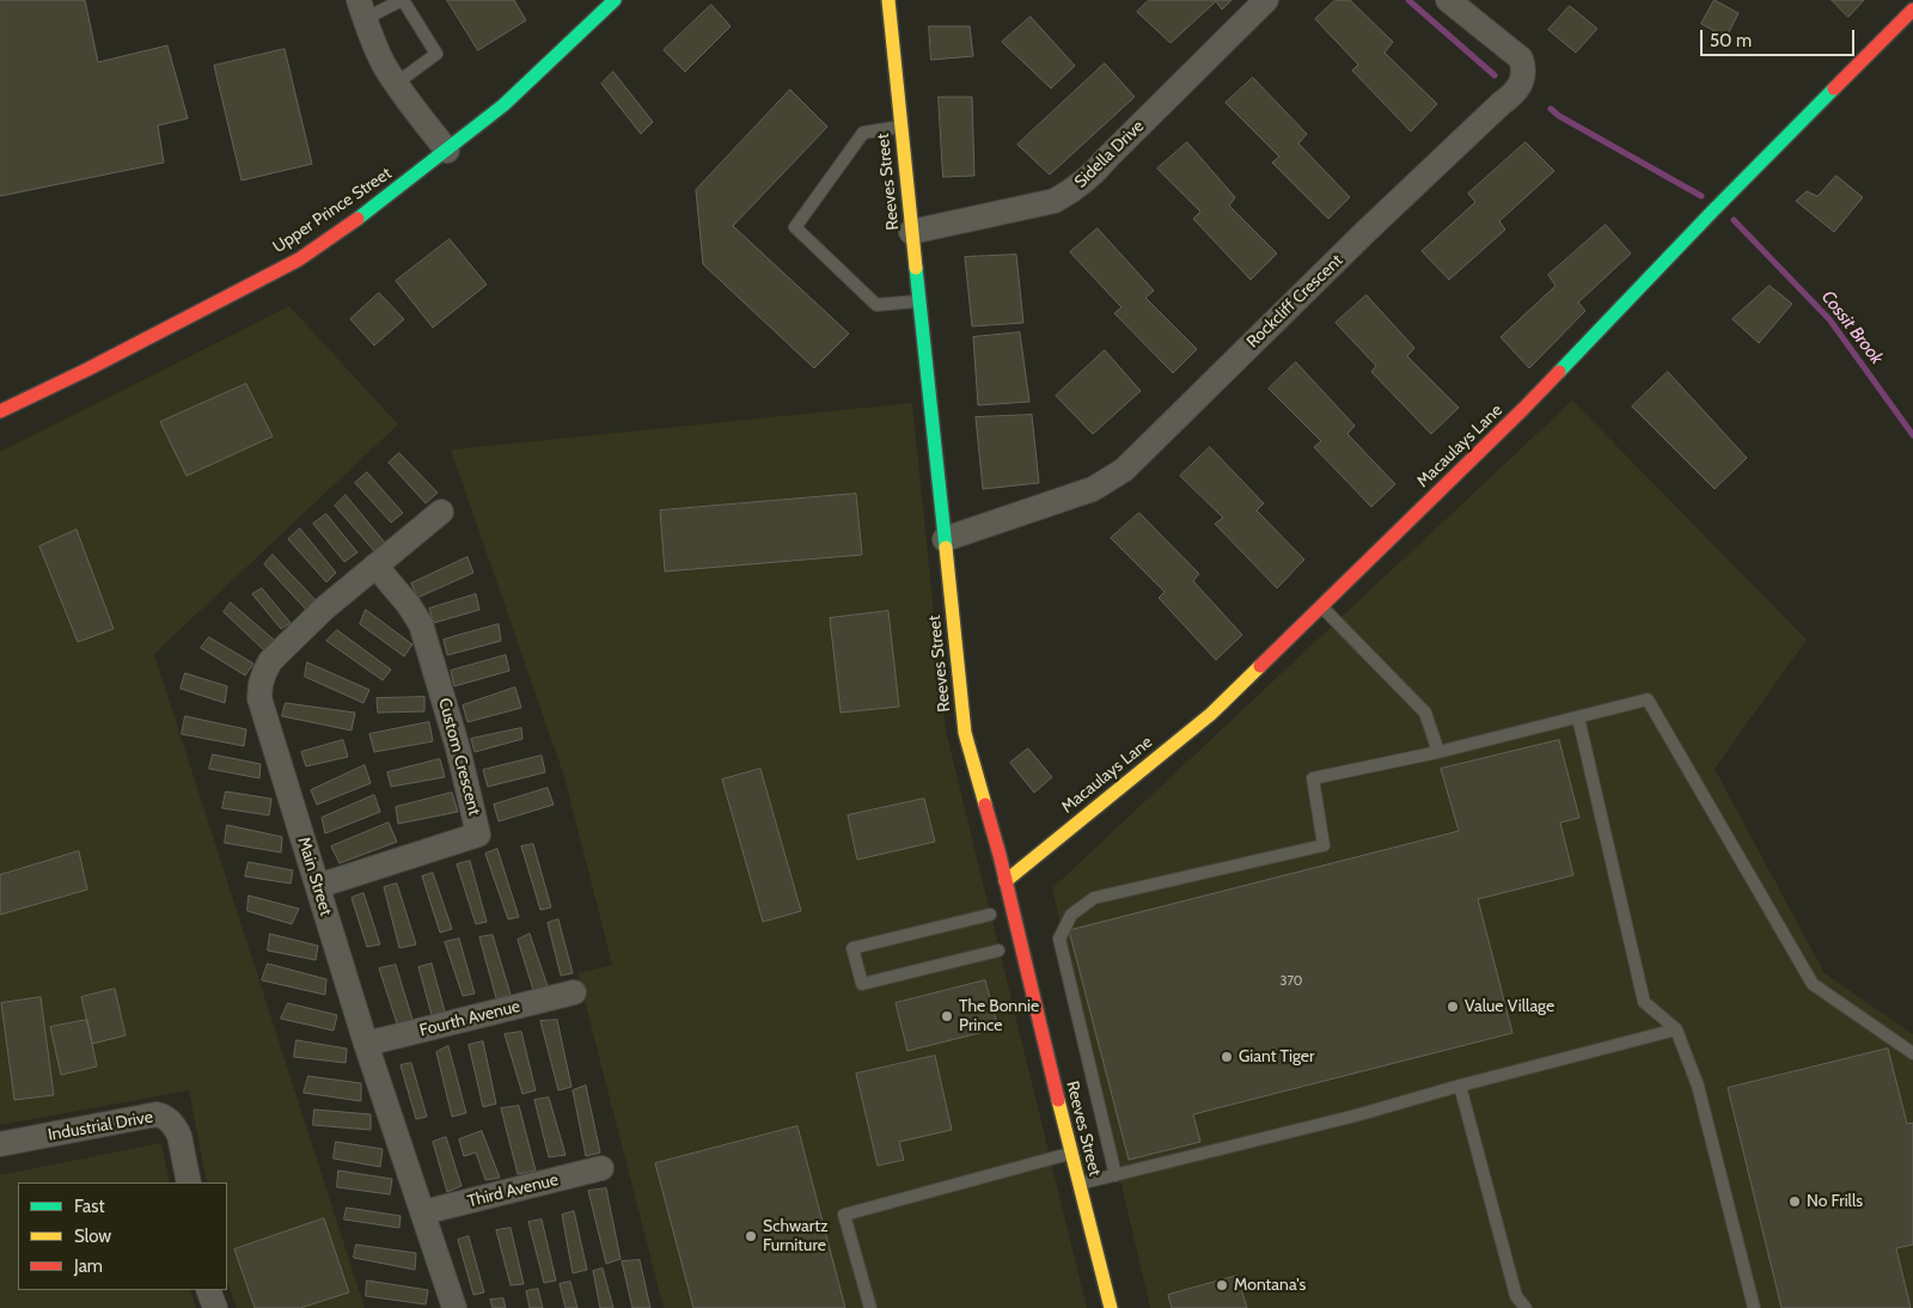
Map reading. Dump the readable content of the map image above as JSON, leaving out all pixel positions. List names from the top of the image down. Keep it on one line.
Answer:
{"streets":{"street":["Sidella Drive","Reeves Street","Upper Prince Street","Rockcliff Crescent","Macaulays Lane","Custom Crescent","Main Street","Fourth Avenue","Industrial Drive","Third Avenue"]},"crossings":[["Sidella Drive","Reeves Street"],["Reeves Street","Rockcliff Crescent"],["Reeves Street","Macaulays Lane"],["Custom Crescent","Main Street"],["Main Street","Fourth Avenue"],["Main Street","Third Avenue"]],"water":["Cossit Brook"],"places":["Value Village","The Bonnie Prince","Giant Tiger","No Frills","Schwartz Furniture","Montana's"],"house_numbers":["370"],"legend":["Fast","Slow","Jam"],"scale_bar":"50 m"}
